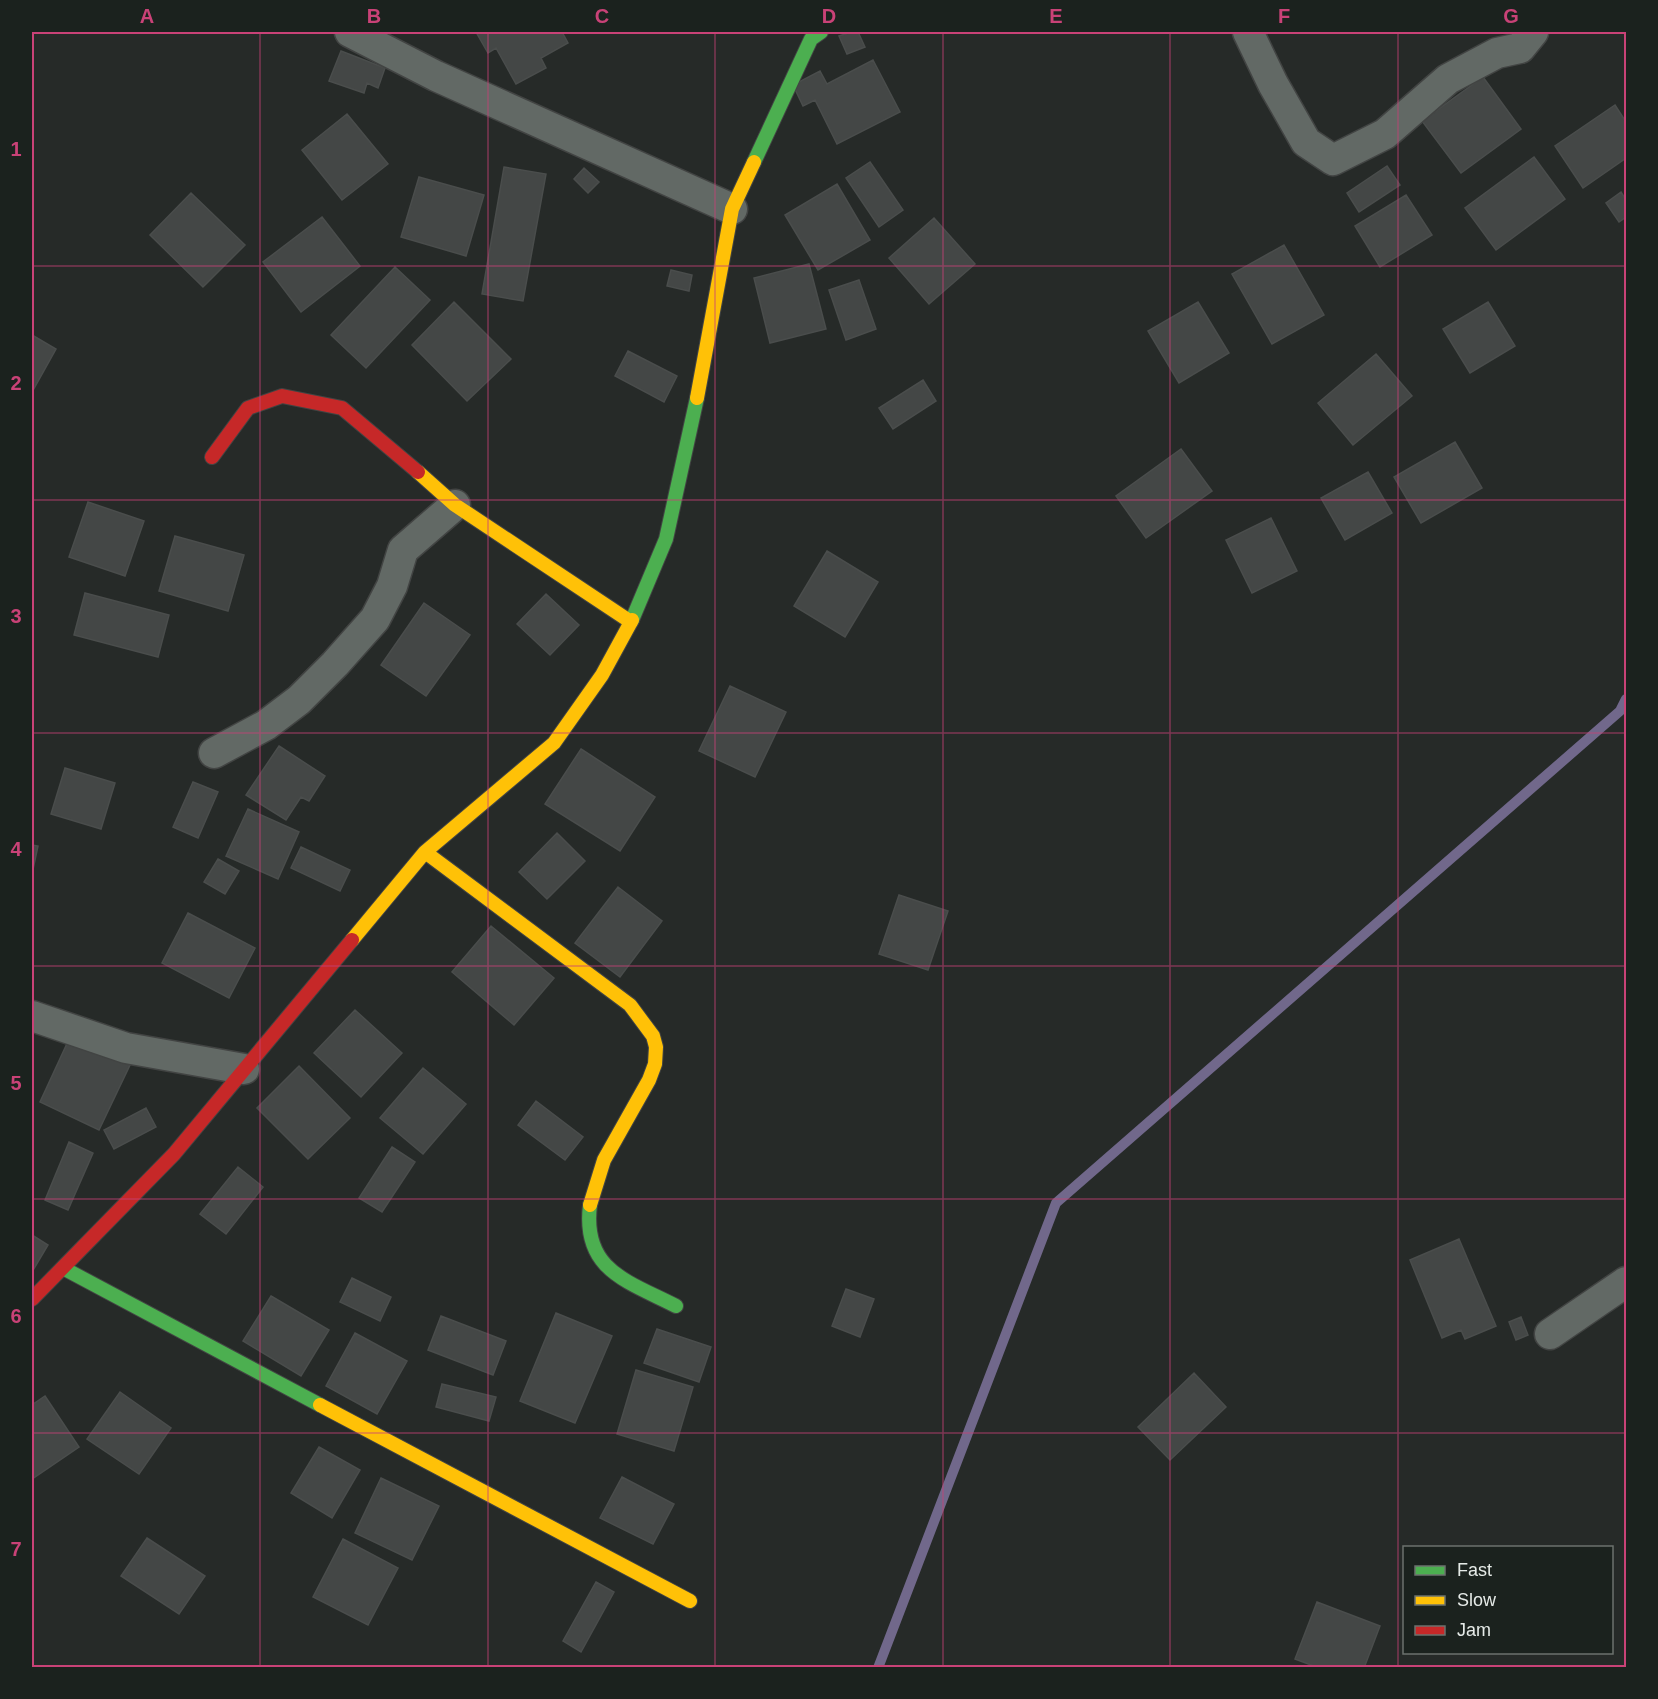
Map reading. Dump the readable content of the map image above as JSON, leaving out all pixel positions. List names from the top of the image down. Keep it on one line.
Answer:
{"legend":["Fast","Slow","Jam"],"grid":{"columns":["A","B","C","D","E","F","G"],"rows":["1","2","3","4","5","6","7"]}}
